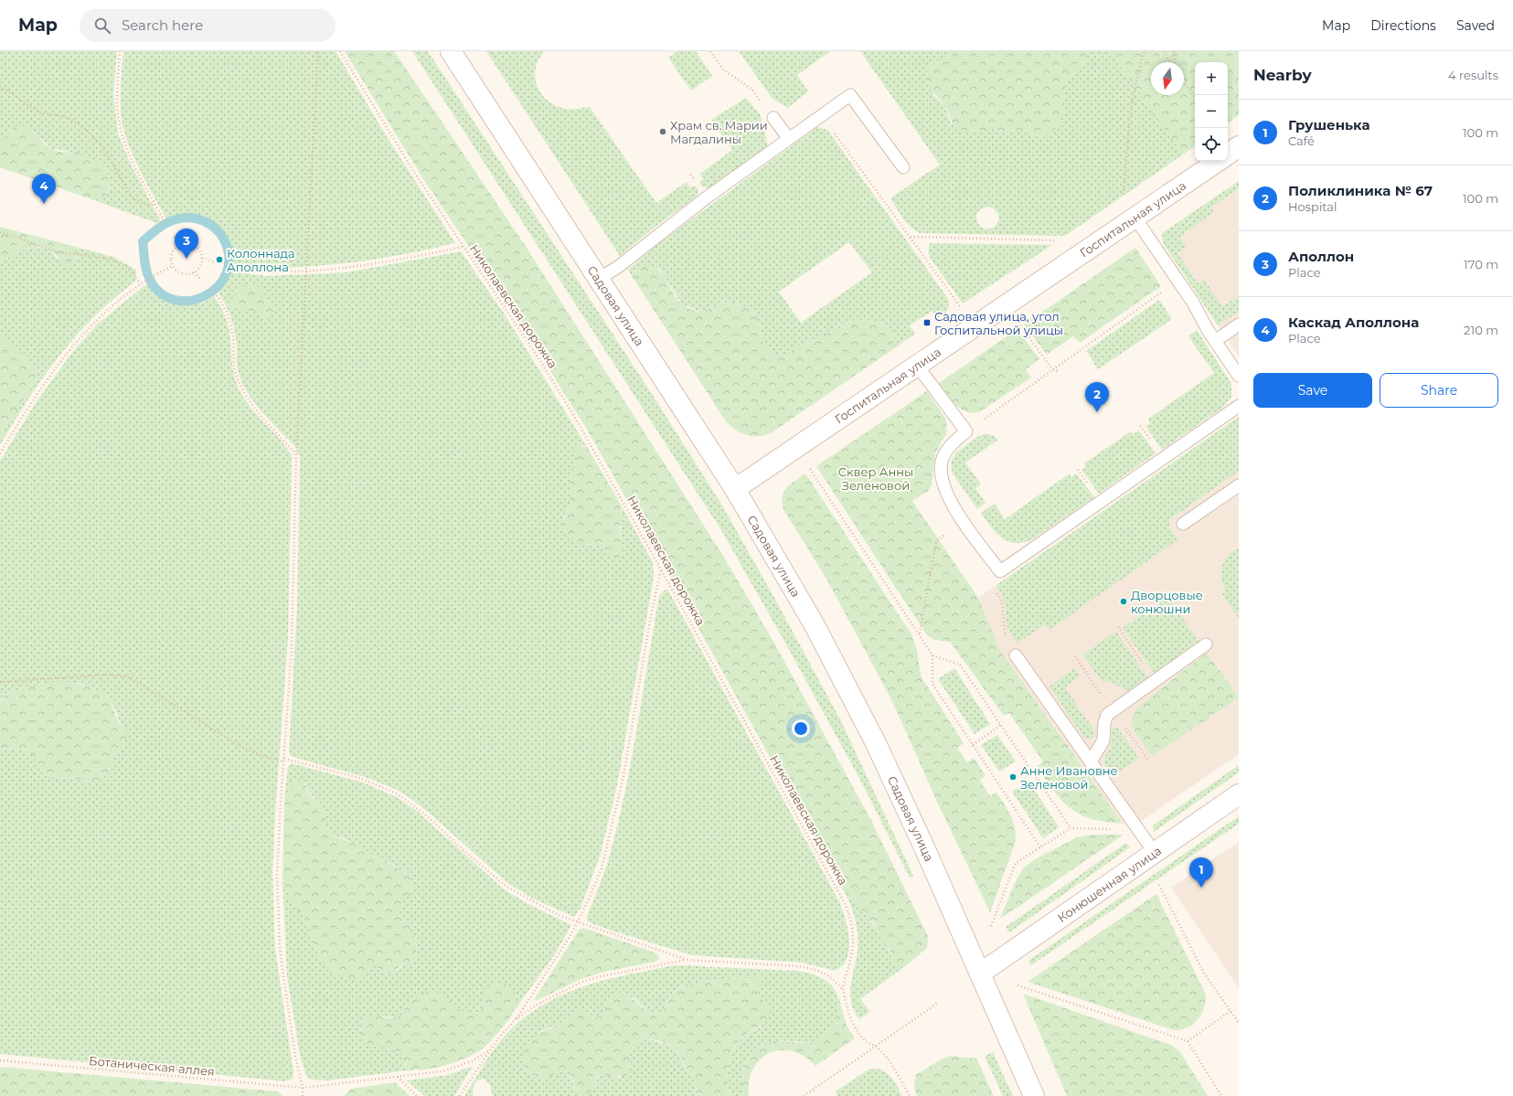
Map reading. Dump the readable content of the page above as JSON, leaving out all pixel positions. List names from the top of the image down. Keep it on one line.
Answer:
{"streets":{"main road":["Госпитальная улица","Садовая улица","Конюшенная улица"],"path":["Николаевская дорожка","Ботаническая аллея"]},"crossings":[["Госпитальная улица","Садовая улица"],["Садовая улица","Конюшенная улица"]],"parks":["Сквер Анны Зеленовой"],"places":{"other":["Храм св. Марии Магдалины","Колоннада Аполлона","Дворцовые конюшни","Анне Ивановне Зеленовой"],"transit":["Садовая улица, угол Госпитальной улицы"]},"north":"bottom","page":{"header":"Map","search":"Search here","nav":["Map","Directions","Saved"],"heading":["Nearby","4 results"],"map_buttons":["+","−"],"list":[{"mark":"1","name":"Грушенька","note":"Café","value":"100 m"},{"mark":"2","name":"Поликлиника № 67","note":"Hospital","value":"100 m"},{"mark":"3","name":"Аполлон","note":"Place","value":"170 m"},{"mark":"4","name":"Каскад Аполлона","note":"Place","value":"210 m"}],"pins":["4","3","2","1"],"buttons":["Save","Share"]}}
